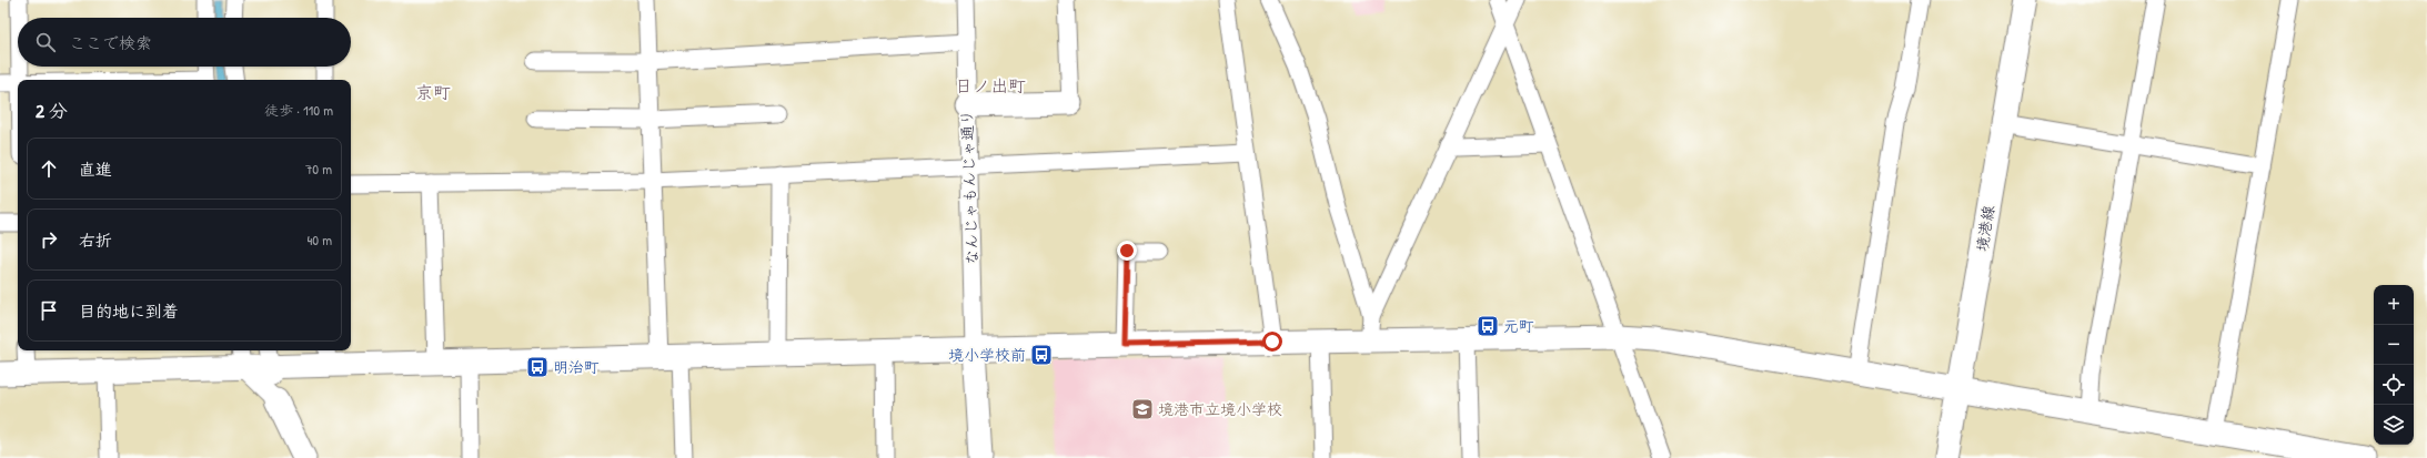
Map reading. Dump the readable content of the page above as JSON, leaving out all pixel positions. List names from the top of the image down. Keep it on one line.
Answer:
{"streets":{"street":["なんじゃもんじゃ通り","境港線"]},"districts":["日ノ出町","京町"],"places":{"bus stop":["元町","境小学校前","明治町"],"school or university":["境港市立境小学校"]},"page":{"search":"ここで検索","heading":["2 分","徒歩 · 110 m"],"list":[["直進","70 m"],["右折","40 m"],"目的地に到着"],"map_buttons":["+","−"]}}
